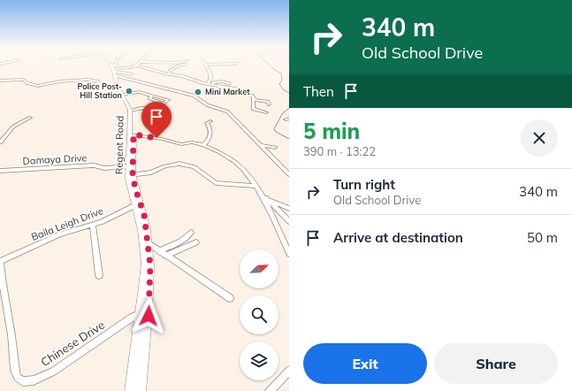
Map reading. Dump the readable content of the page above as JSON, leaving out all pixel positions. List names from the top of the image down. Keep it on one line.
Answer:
{"streets":{"main road":["Regent Road"],"street":["Damaya Drive","Baila Leigh Drive","Chinese Drive"]},"crossings":[["Regent Road","Damaya Drive"],["Regent Road","Baila Leigh Drive"],["Regent Road","Chinese Drive"],["Baila Leigh Drive","Chinese Drive"]],"places":["Police Post- Hill Station","Mini Market"],"north":"top right","page":{"turn":["340 m","Old School Drive"],"then":"Then","heading":["5 min","390 m · 13:22"],"list":[{"name":"Turn right","note":"Old School Drive","value":"340 m"},{"name":"Arrive at destination","value":"50 m"}],"buttons":["Exit","Share"]}}
